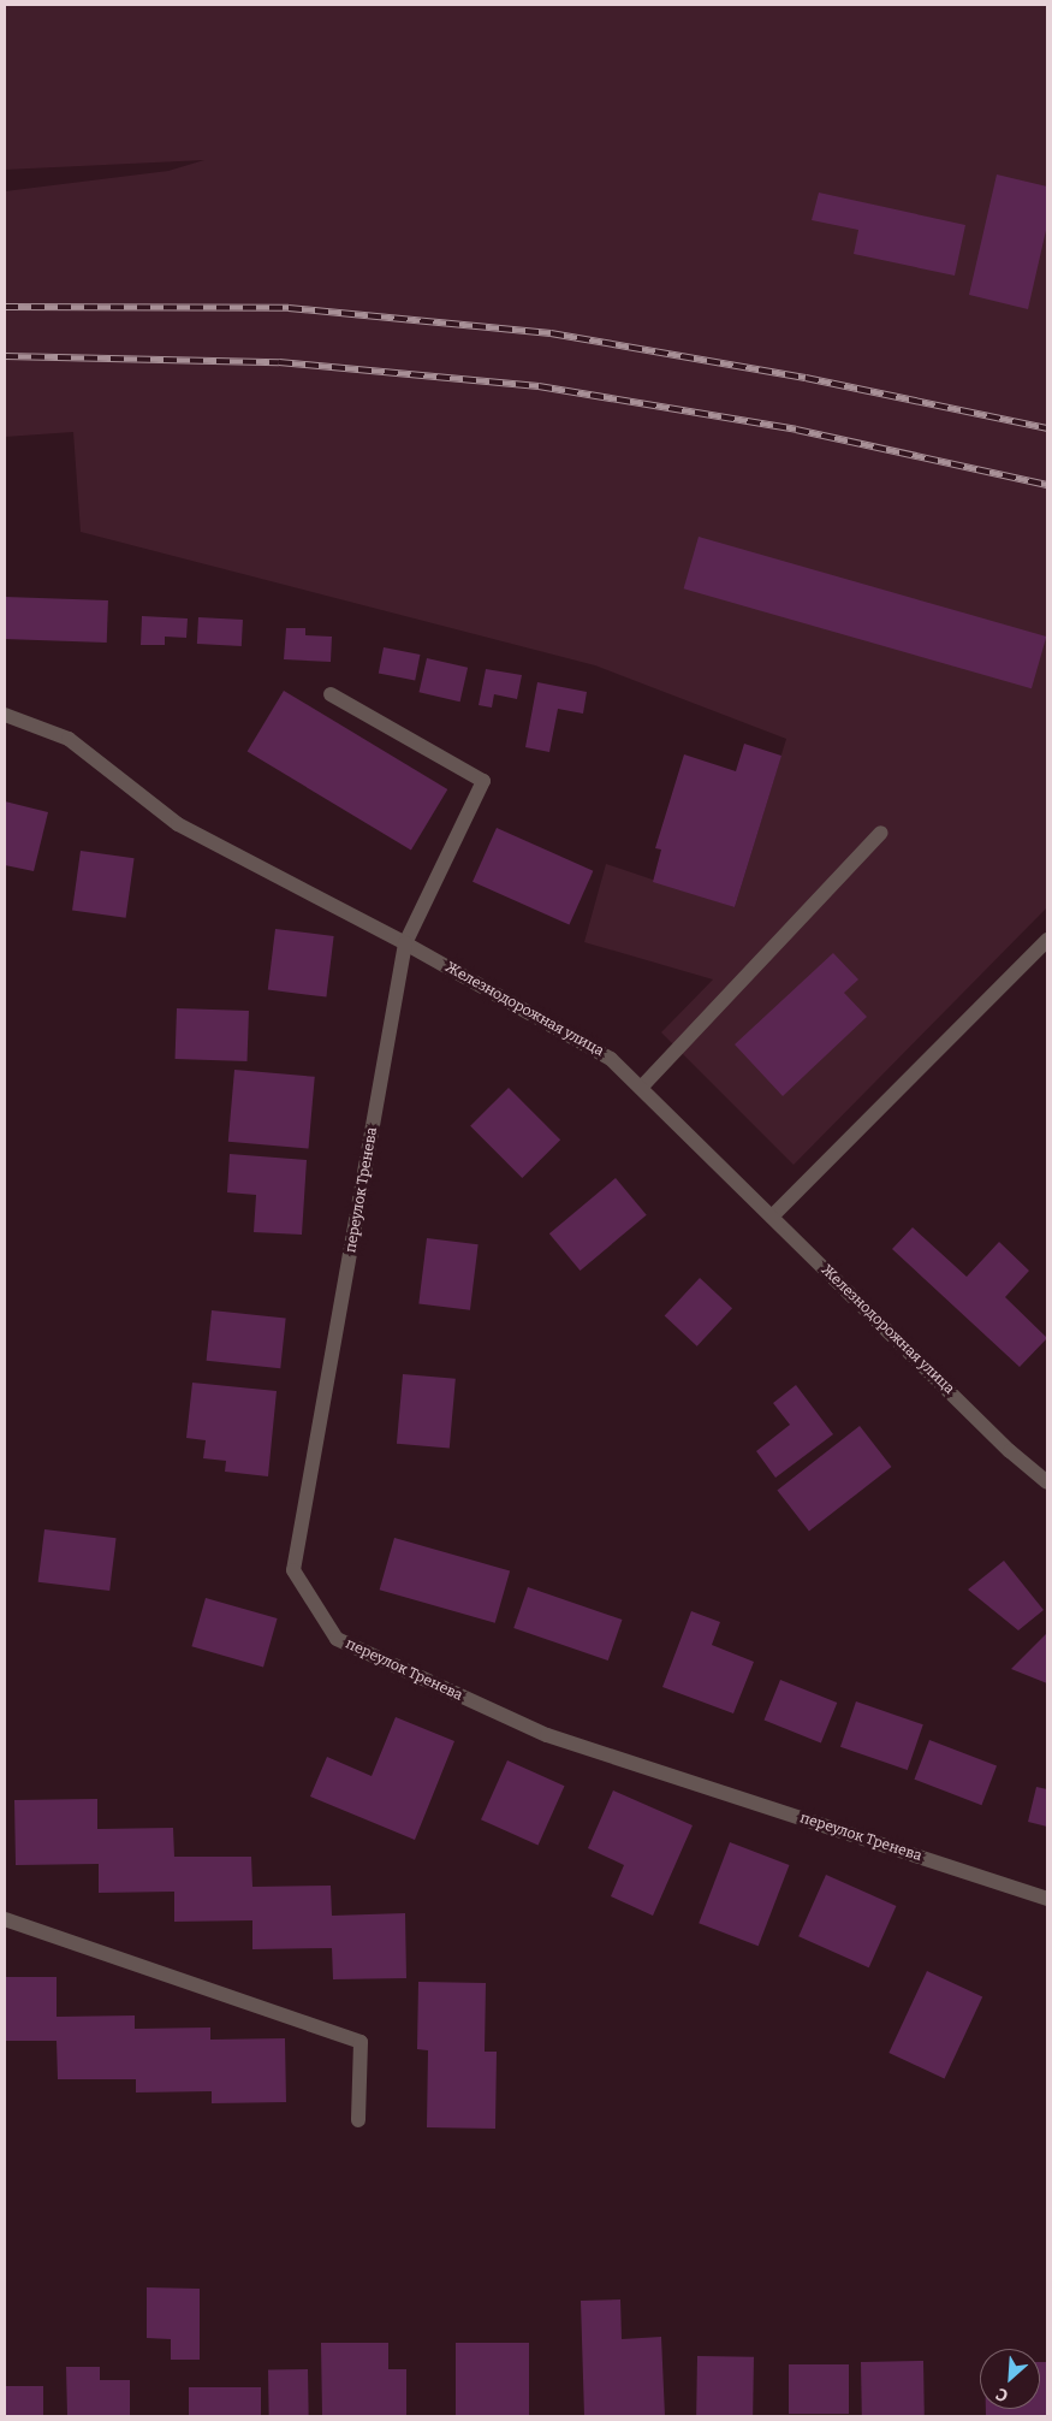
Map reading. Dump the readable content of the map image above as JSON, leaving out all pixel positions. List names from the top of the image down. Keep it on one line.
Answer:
{"streets":{"street":["Железнодорожная улица","переулок Тренева"]},"crossings":[["Железнодорожная улица","переулок Тренева"]],"north":"bottom left"}
